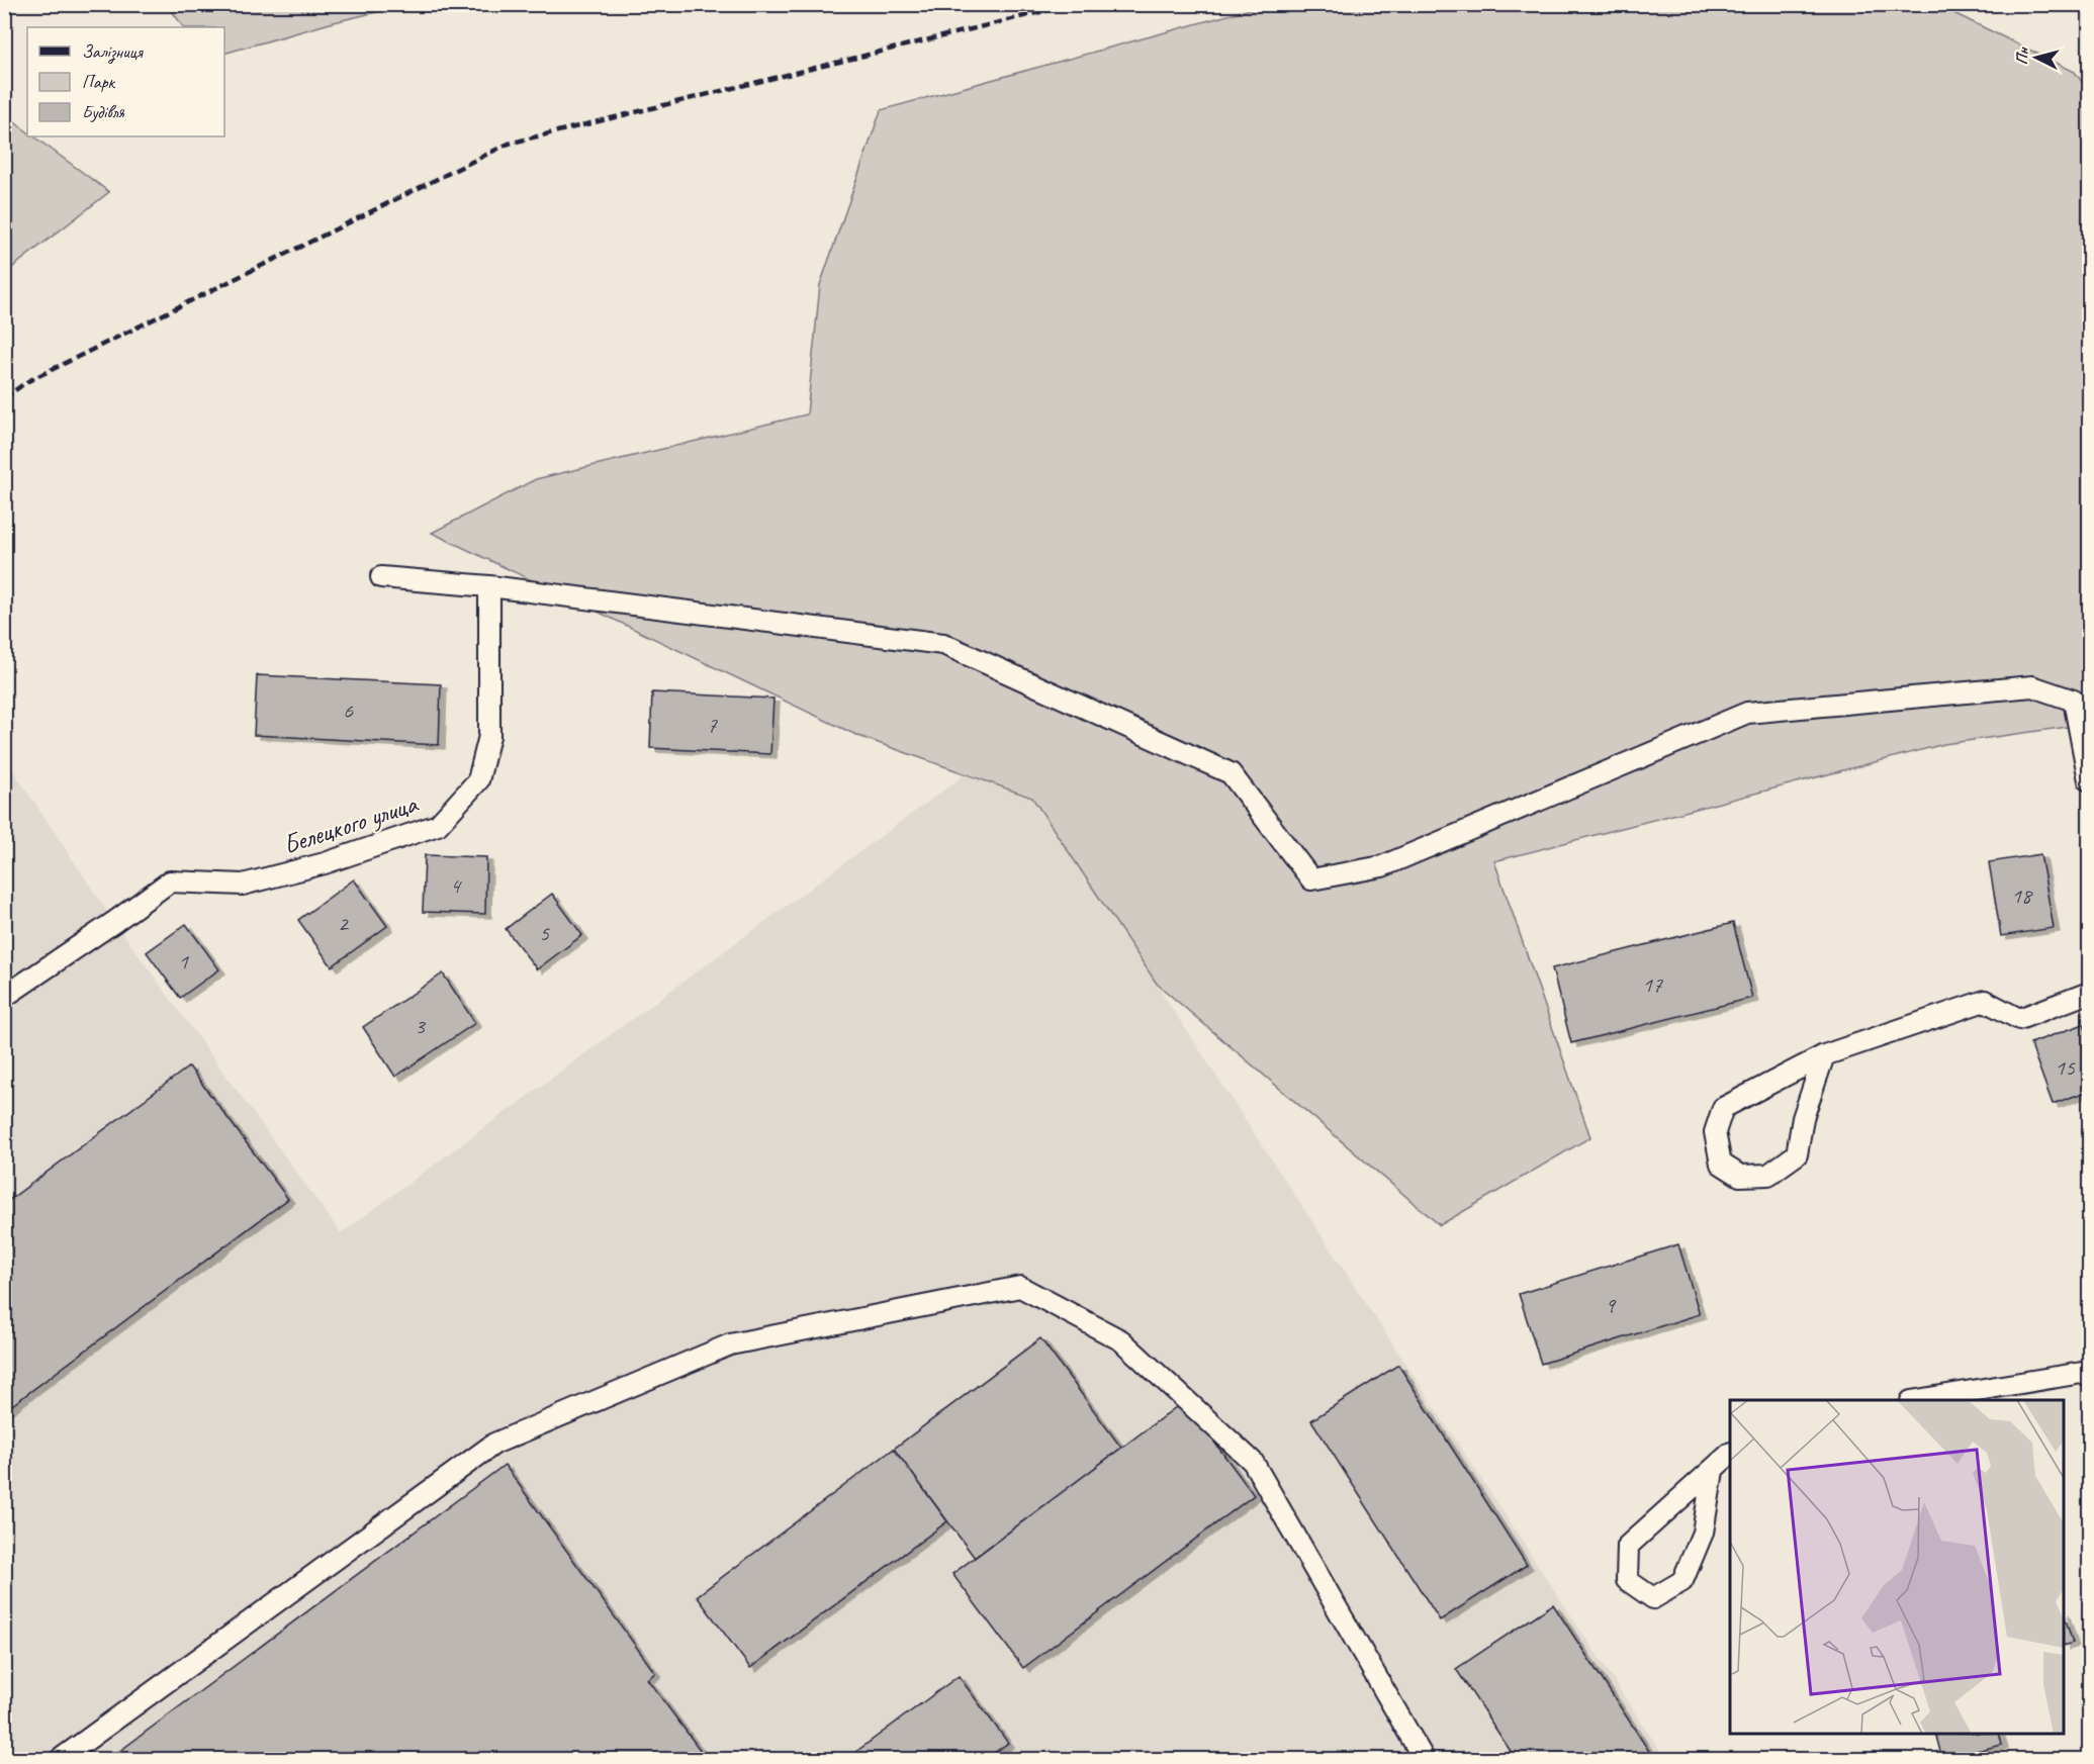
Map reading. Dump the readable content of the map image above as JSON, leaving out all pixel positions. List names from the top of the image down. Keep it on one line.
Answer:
{"streets":{"lane":["Белецкого улица"]},"house_numbers":["6","7","4","18","2","5","1","17","3","15","9"],"legend":["Залізниця","Парк","Будівля"],"north":"left"}
